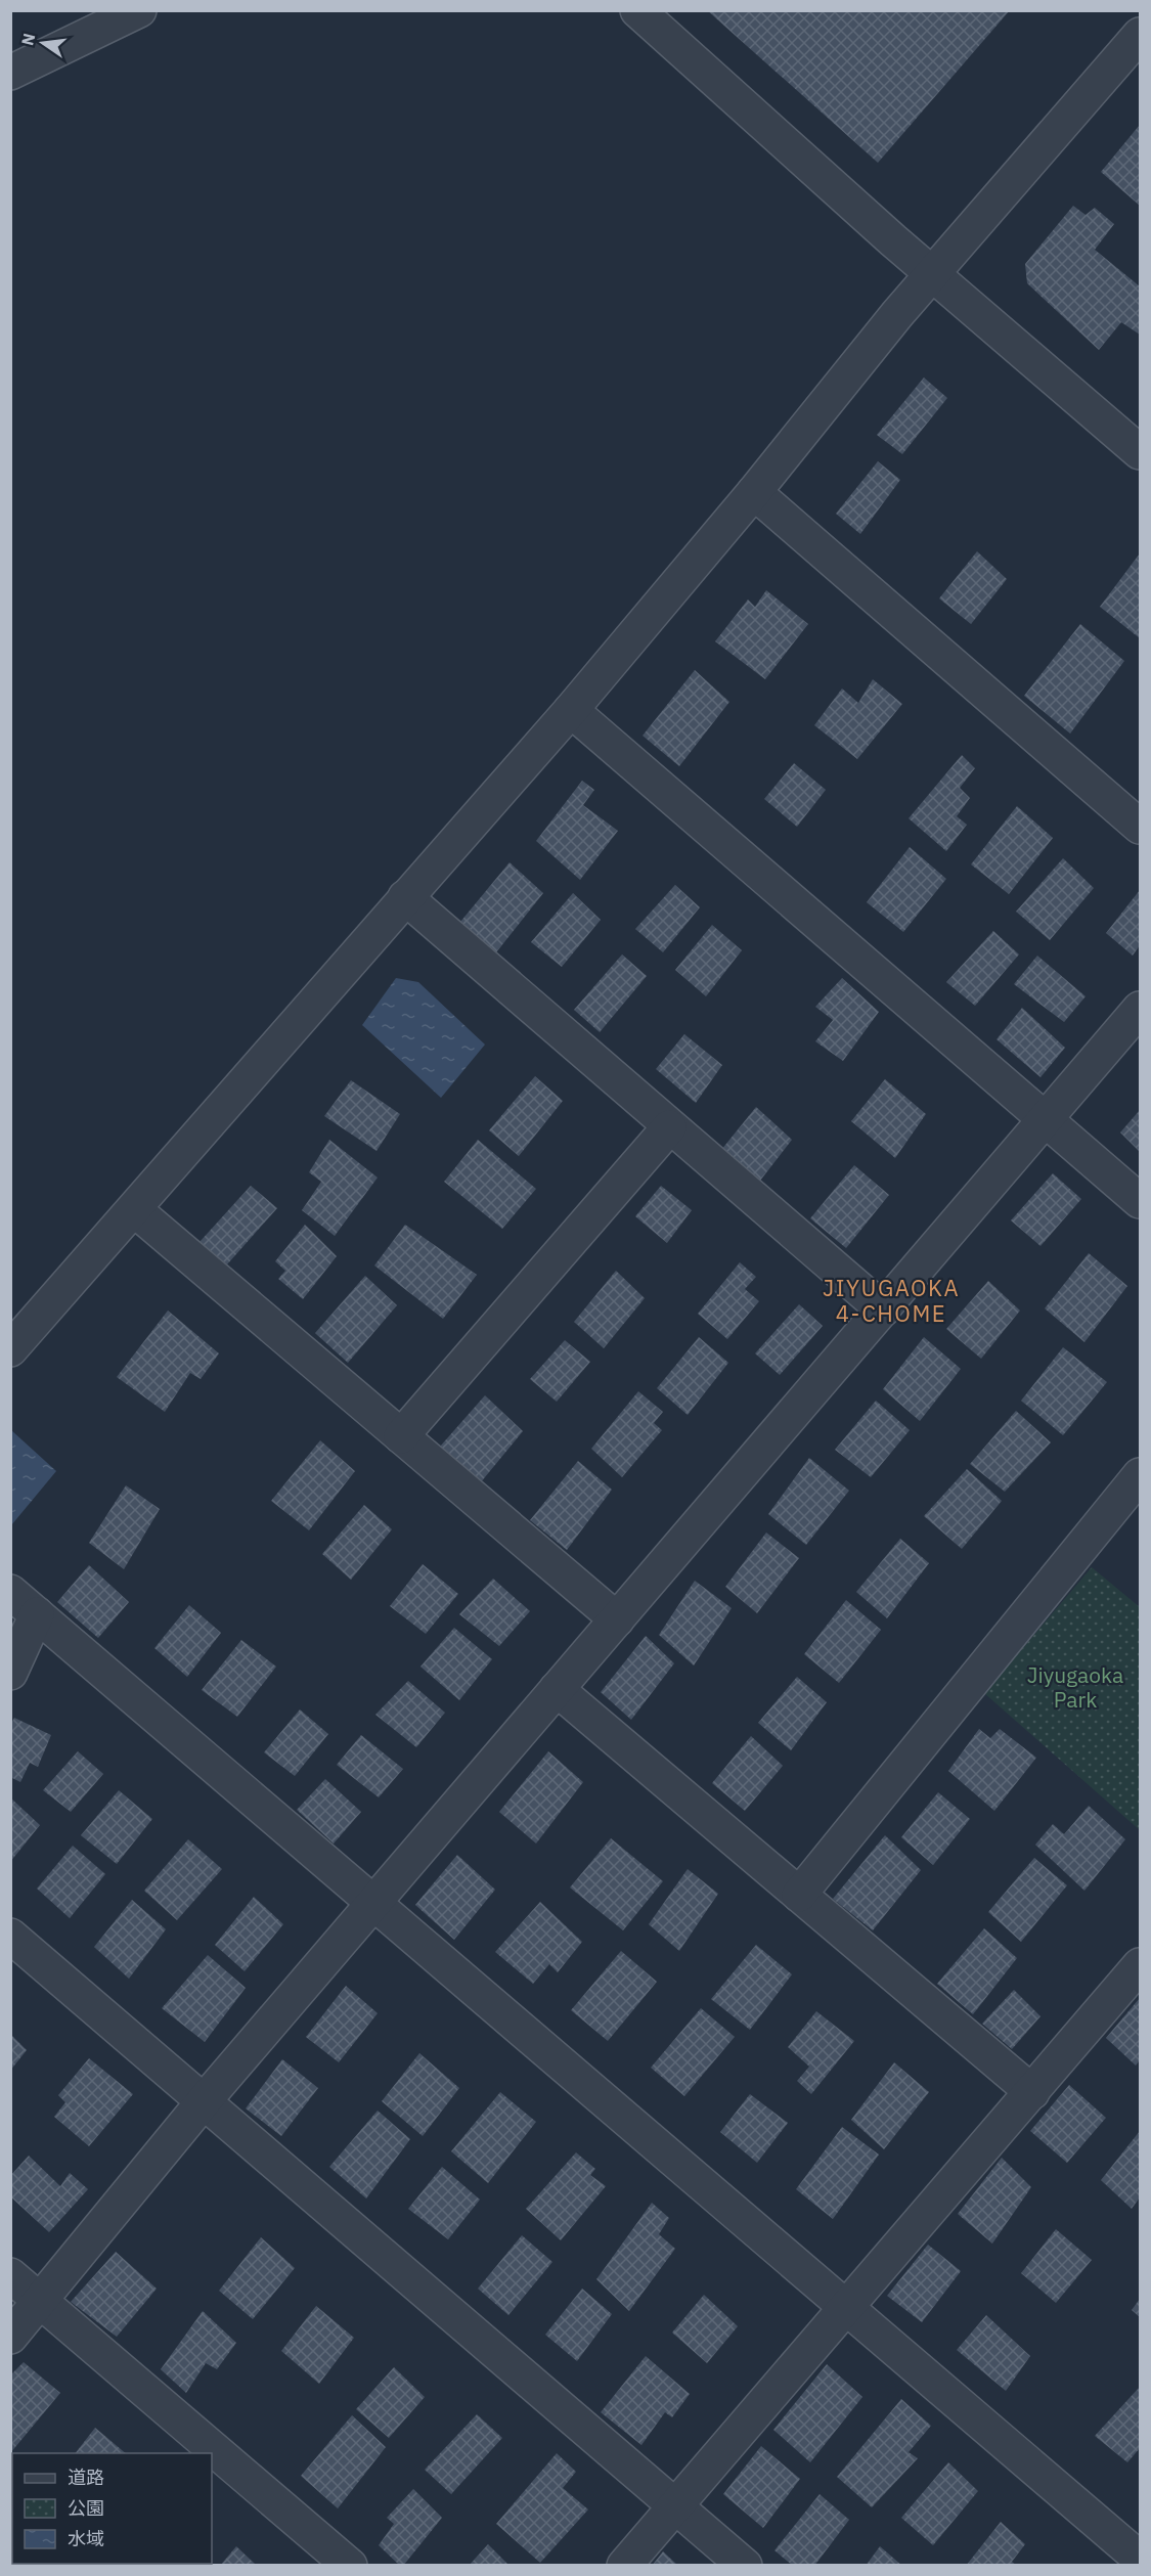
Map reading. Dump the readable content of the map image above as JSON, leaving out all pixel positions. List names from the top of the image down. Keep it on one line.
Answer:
{"districts":["JIYUGAOKA 4-CHOME"],"parks":["Jiyugaoka Park"],"legend":["道路","公園","水域"],"north":"left"}
